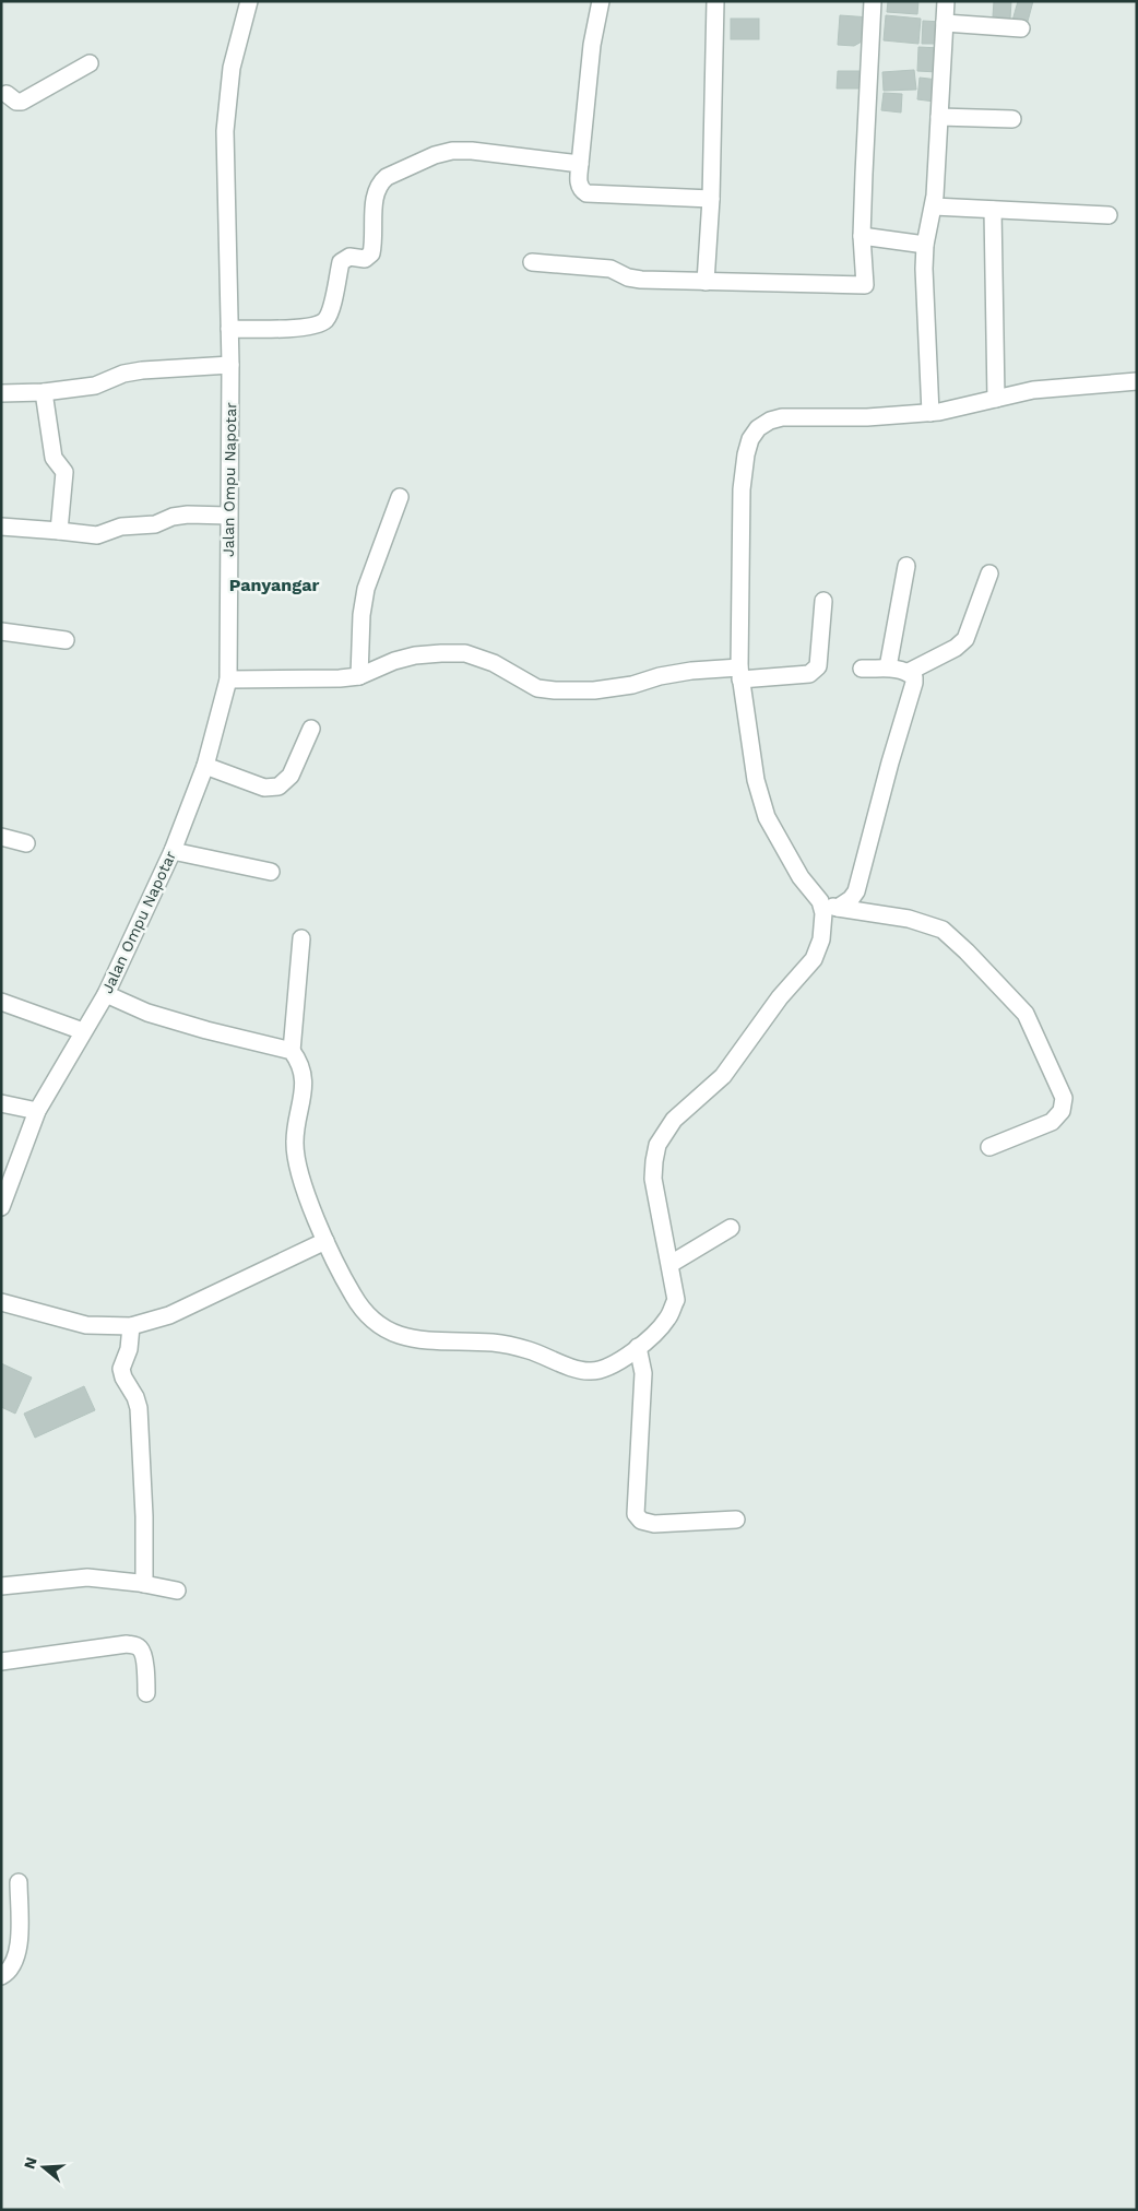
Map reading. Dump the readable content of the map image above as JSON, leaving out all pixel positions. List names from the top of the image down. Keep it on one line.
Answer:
{"streets":{"street":["Jalan Ompu Napotar"]},"districts":["Panyangar"],"north":"left"}
